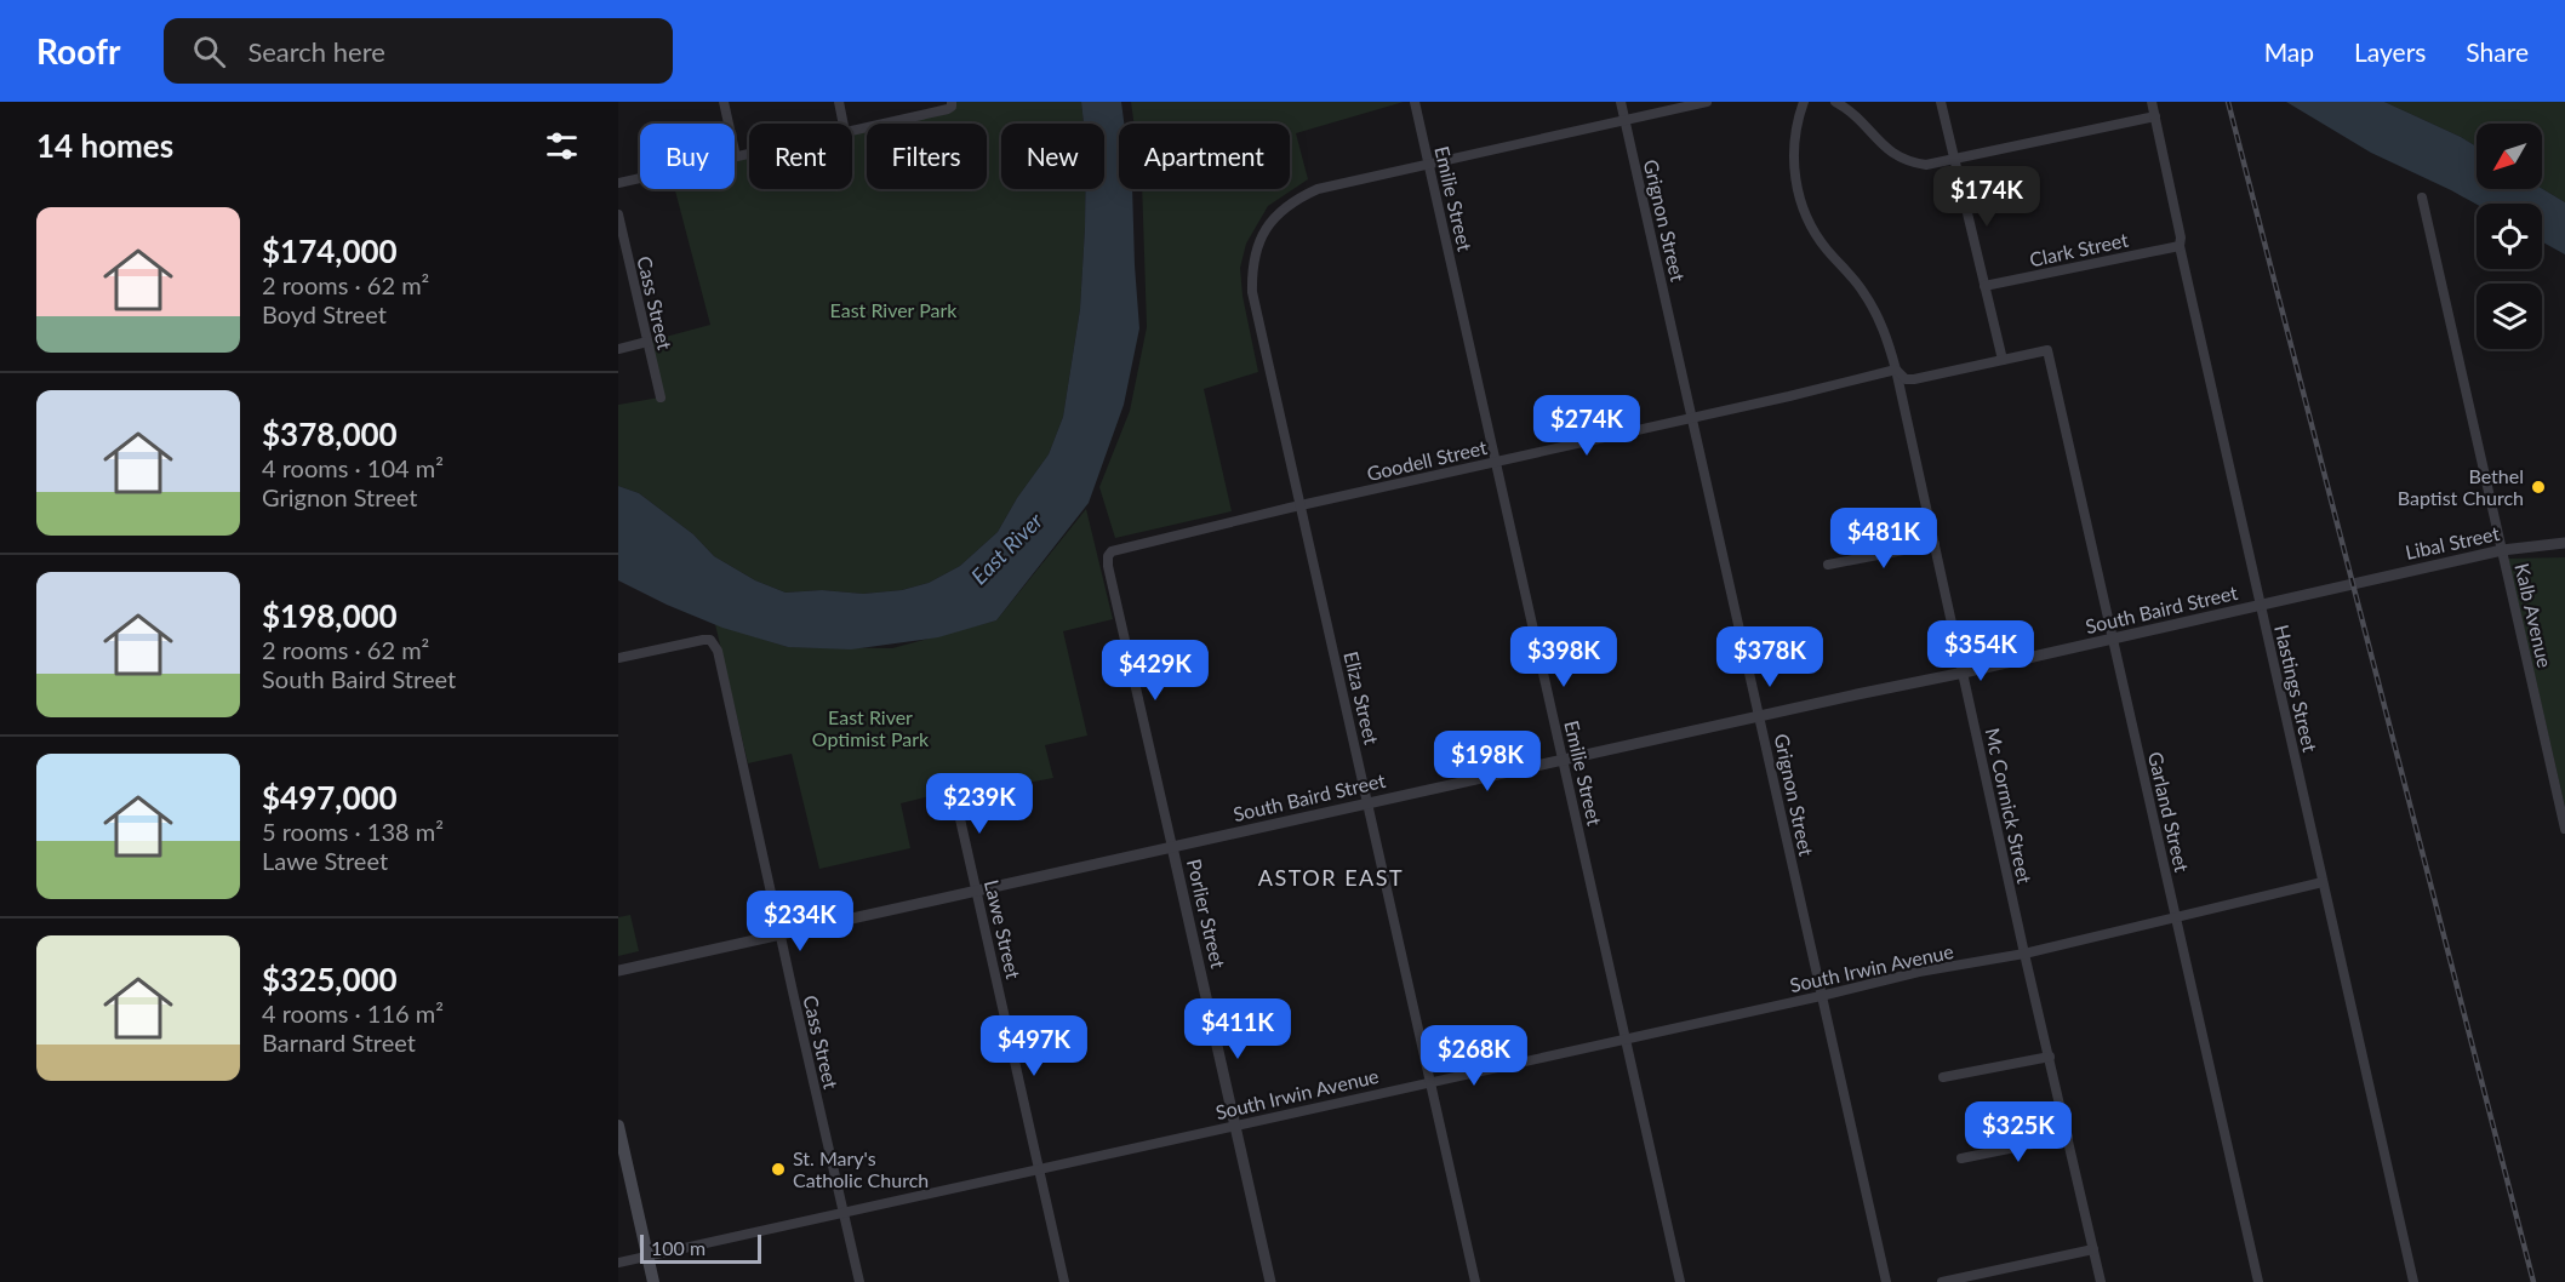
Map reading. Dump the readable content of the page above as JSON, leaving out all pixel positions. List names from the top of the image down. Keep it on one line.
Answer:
{"streets":{"street":["Emilie Street","Grignon Street","Clark Street","Cass Street","Goodell Street","Libal Street","South Baird Street","Kalb Avenue","Hastings Street","Eliza Street","Mc Cormick Street","Garland Street","Porlier Street","Lawe Street","South Irwin Avenue"]},"crossings":[["Emilie Street","Goodell Street"],["Emilie Street","South Baird Street"],["Emilie Street","Eliza Street"],["Emilie Street","South Irwin Avenue"],["Grignon Street","Goodell Street"],["Grignon Street","South Baird Street"],["Grignon Street","Eliza Street"],["Grignon Street","South Irwin Avenue"],["Clark Street","Hastings Street"],["Cass Street","South Baird Street"],["Cass Street","South Irwin Avenue"],["Goodell Street","Eliza Street"],["Goodell Street","Mc Cormick Street"],["Goodell Street","Garland Street"],["Goodell Street","Porlier Street"],["Libal Street","South Baird Street"],["Libal Street","Kalb Avenue"],["South Baird Street","Hastings Street"],["South Baird Street","Eliza Street"],["South Baird Street","Mc Cormick Street"],["South Baird Street","Garland Street"],["South Baird Street","Porlier Street"],["South Baird Street","Lawe Street"],["Hastings Street","South Irwin Avenue"],["Eliza Street","South Irwin Avenue"],["Mc Cormick Street","South Irwin Avenue"],["Garland Street","South Irwin Avenue"],["Porlier Street","South Irwin Avenue"],["Lawe Street","South Irwin Avenue"]],"districts":["ASTOR EAST"],"water":["East River"],"parks":["East River Park","East River Optimist Park"],"places":["Bethel Baptist Church","St. Mary's Catholic Church"],"scale_bar":"100 m","north":"bottom left","page":{"header":"Roofr","search":"Search here","nav":["Map","Layers","Share"],"heading":"14 homes","chip":["Buy","Rent","Filters","New","Apartment"],"price":["$174K","$274K","$481K","$354K","$398K","$378K","$429K","$198K","$239K","$234K","$411K","$497K","$268K","$325K"],"list":[{"name":"$174,000","note":"2 rooms · 62 m² · Boyd Street"},{"name":"$378,000","note":"4 rooms · 104 m² · Grignon Street"},{"name":"$198,000","note":"2 rooms · 62 m² · South Baird Street"},{"name":"$497,000","note":"5 rooms · 138 m² · Lawe Street"},{"name":"$325,000","note":"4 rooms · 116 m² · Barnard Street"}],"scale":"100 m"}}
